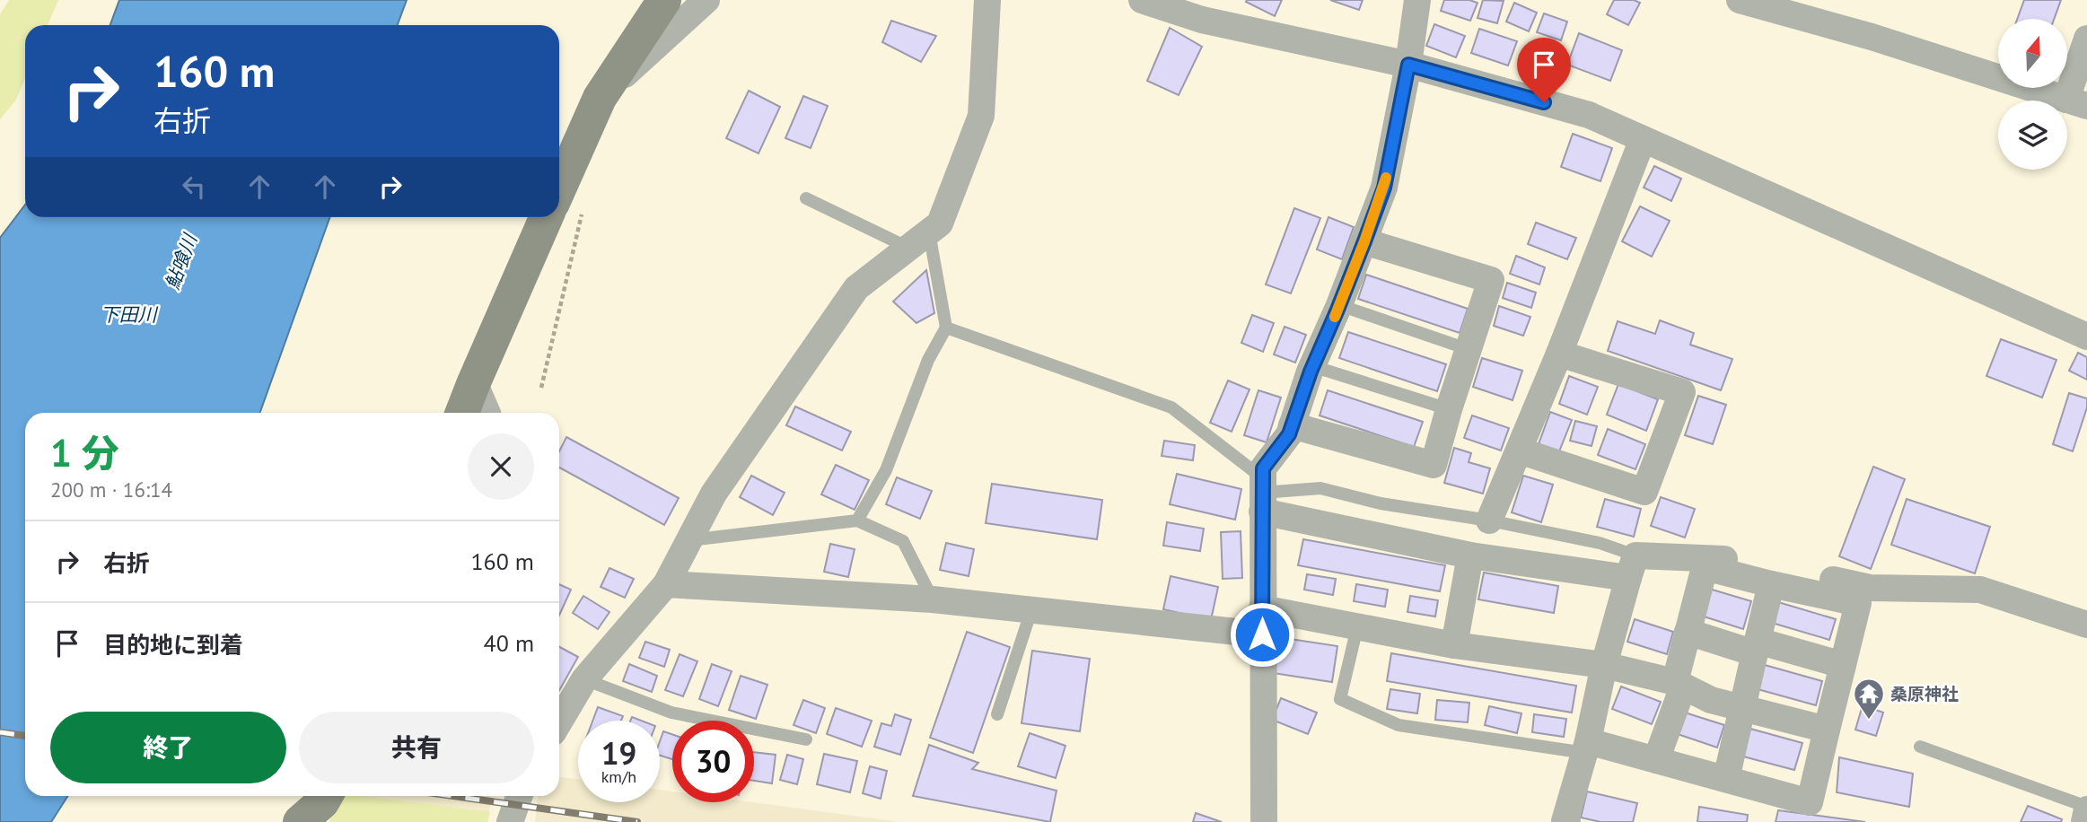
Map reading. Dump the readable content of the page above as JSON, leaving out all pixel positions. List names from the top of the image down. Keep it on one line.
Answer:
{"water":["鮎喰川","下田川"],"places":{"temple":["桑原神社"]},"north":"top","page":{"turn":["160 m","右折"],"heading":["1 分","200 m · 16:14"],"list":[{"name":"右折","value":"160 m"},{"name":"目的地に到着","value":"40 m"}],"buttons":["終了","共有"],"speed":"19 km/h","limit":"30"}}
